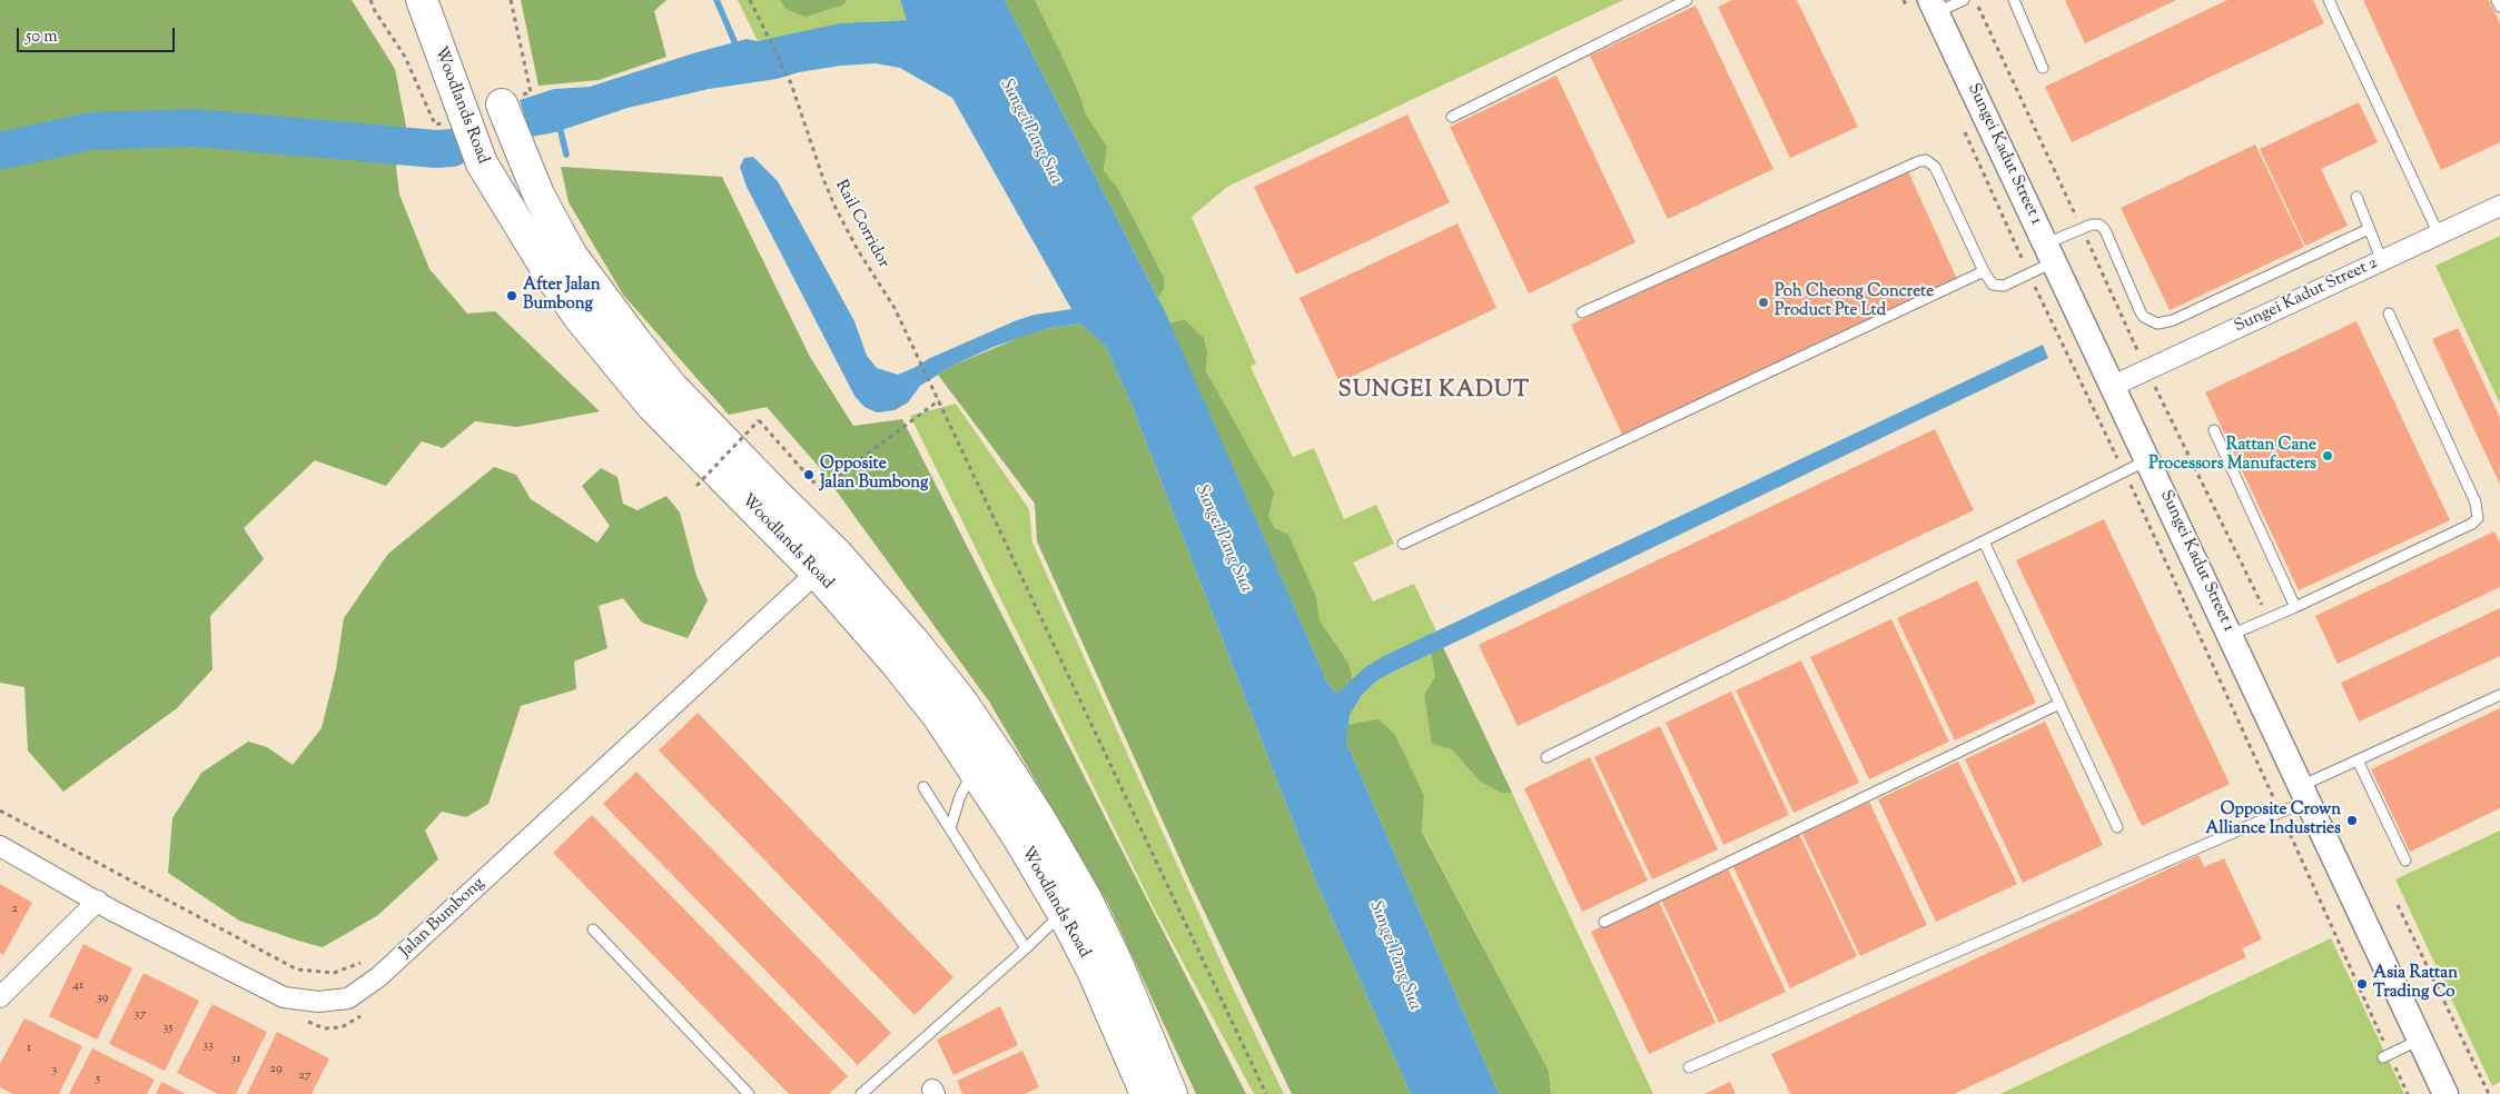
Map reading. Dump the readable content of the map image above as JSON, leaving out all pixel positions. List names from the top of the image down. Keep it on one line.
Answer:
{"streets":{"main road":["Woodlands Road"],"street":["Sungei Kadut Street 1","Sungei Kadut Street 2","Jalan Bumbong"],"path":["Rail Corridor"]},"crossings":[["Woodlands Road","Jalan Bumbong"],["Sungei Kadut Street 1","Sungei Kadut Street 2"]],"districts":["SUNGEI KADUT"],"water":["Sungei Pang Sua"],"places":["After Jalan Bumbong","Poh Cheong Concrete Product Pte Ltd","Rattan Cane Processors Manufacters","Opposite Jalan Bumbong","Opposite Crown Alliance Industries","Asia Rattan Trading Co"],"house_numbers":["2","41","39","37","35","33","1","31","29","3","27","5"],"scale_bar":"50 m"}
